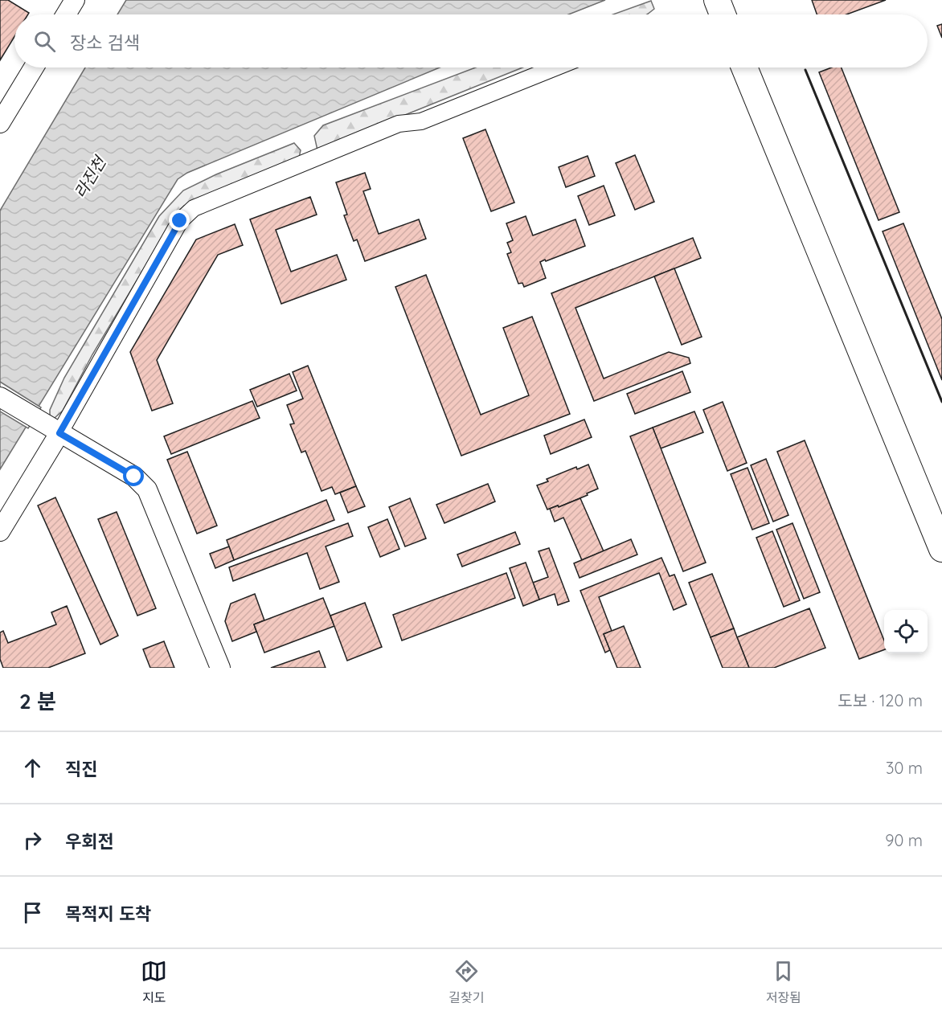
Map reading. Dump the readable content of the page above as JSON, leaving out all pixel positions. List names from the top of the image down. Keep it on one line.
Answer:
{"water":["라진천"],"page":{"search":"장소 검색","heading":["2 분","도보 · 120 m"],"list":[["직진","30 m"],["우회전","90 m"],"목적지 도착"],"nav":["지도","길찾기","저장됨"]}}
